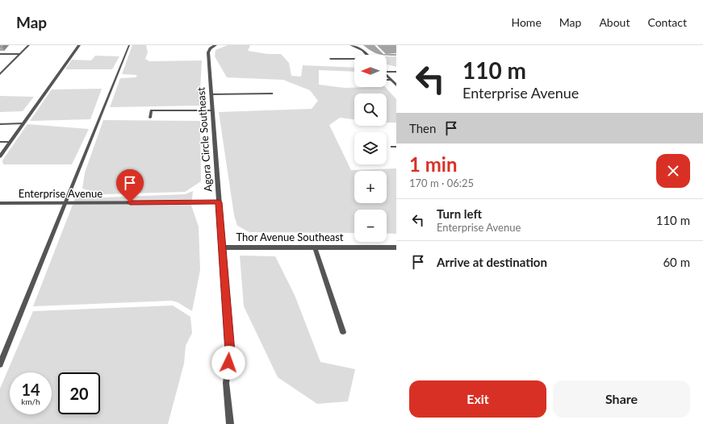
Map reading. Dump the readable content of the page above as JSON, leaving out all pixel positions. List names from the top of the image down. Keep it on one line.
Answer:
{"streets":{"street":["Agora Circle Southeast","Enterprise Avenue","Thor Avenue Southeast"]},"crossings":[["Agora Circle Southeast","Enterprise Avenue"],["Agora Circle Southeast","Thor Avenue Southeast"]],"north":"left","page":{"header":"Map","nav":["Home","Map","About","Contact"],"turn":["110 m","Enterprise Avenue"],"map_buttons":["+","−"],"then":"Then","heading":["1 min","170 m · 06:25"],"list":[{"name":"Turn left","note":"Enterprise Avenue","value":"110 m"},{"name":"Arrive at destination","value":"60 m"}],"speed":"14 km/h","limit":"20","buttons":["Exit","Share"]}}
